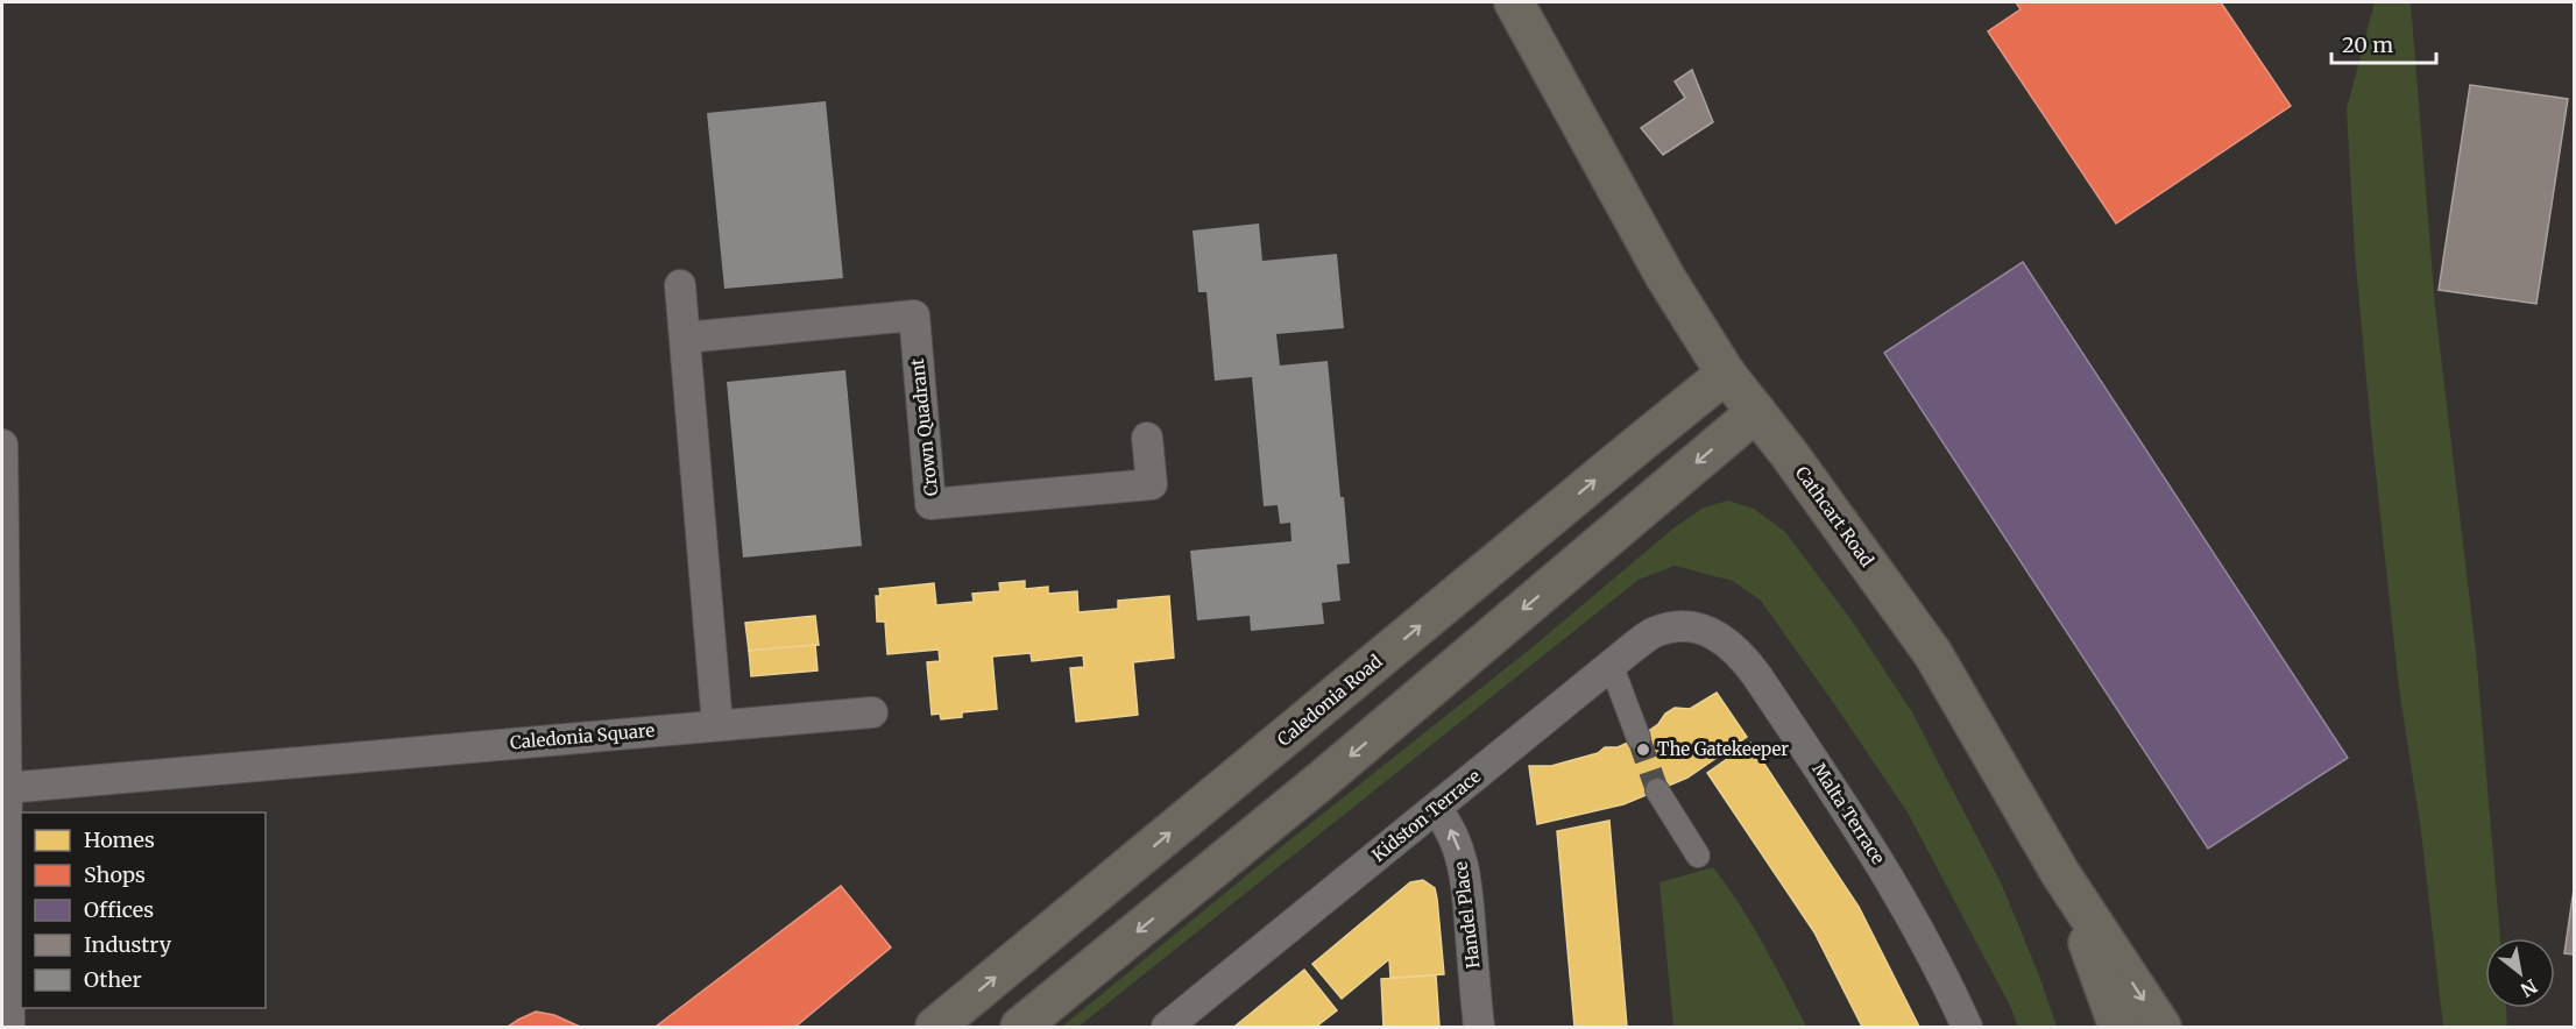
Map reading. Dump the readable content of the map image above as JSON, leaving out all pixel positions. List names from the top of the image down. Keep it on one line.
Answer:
{"streets":{"main road":["Cathcart Road","Caledonia Road"],"street":["Crown Quadrant","Caledonia Square","Malta Terrace","Kidston Terrace","Handel Place"]},"crossings":[["Cathcart Road","Caledonia Road"],["Malta Terrace","Kidston Terrace"],["Kidston Terrace","Handel Place"]],"places":["The Gatekeeper"],"legend":["Homes","Shops","Offices","Industry","Other"],"scale_bar":"20 m","north":"bottom right"}
